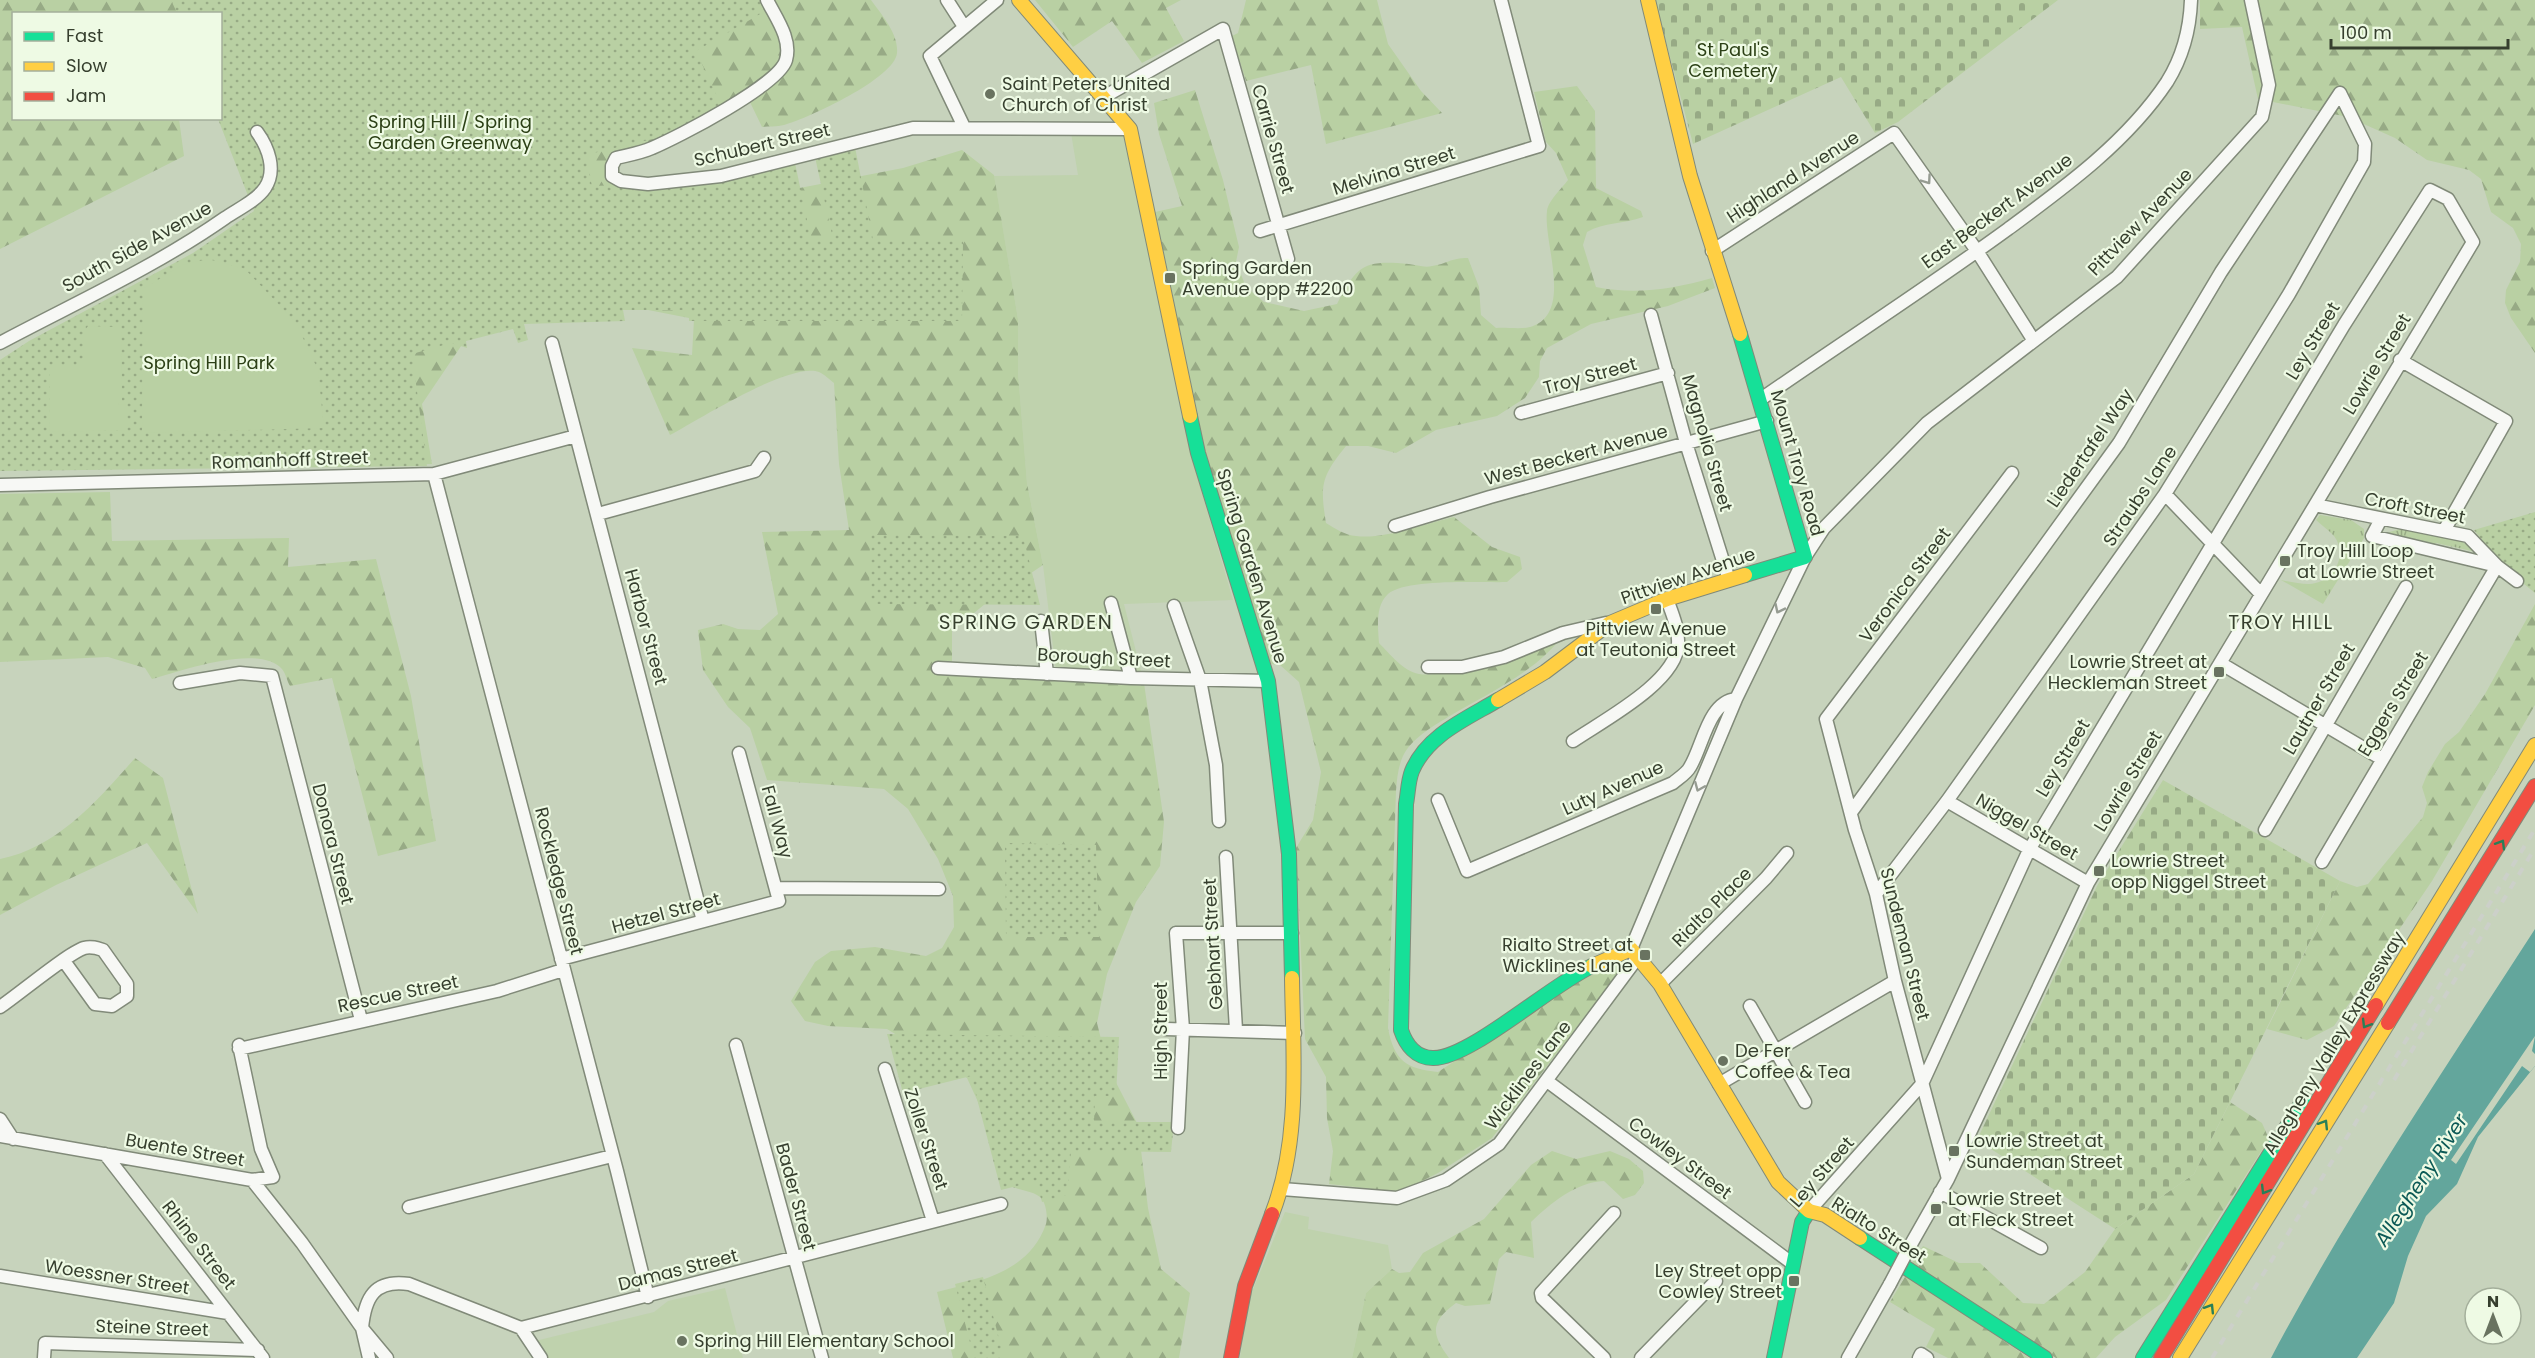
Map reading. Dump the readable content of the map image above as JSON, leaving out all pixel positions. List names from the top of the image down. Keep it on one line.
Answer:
{"streets":{"main road":["Pittview Avenue","Ley Street","Mount Troy Road","Spring Garden Avenue","Allegheny Valley Expressway","Rialto Street"],"street":["Carrie Street","Schubert Street","Melvina Street","Highland Avenue","East Beckert Avenue","South Side Avenue","Lowrie Street","Troy Street","Magnolia Street","Liedertafel Way","West Beckert Avenue","Romanhoff Street","Straubs Lane","Croft Street","Veronica Street","Harbor Street","Borough Street","Lautner Street","Eggers Street","Luty Avenue","Fall Way","Niggel Street","Donora Street","Rockledge Street","Rialto Place","Hetzel Street","Gebhart Street","Sundeman Street","Rescue Street","High Street","Wicklines Lane","Zoller Street","Buente Street","Cowley Street","Bader Street","Rhine Street","Damas Street","Woessner Street","Steine Street"]},"crossings":[["Carrie Street","Melvina Street"],["Schubert Street","Spring Garden Avenue"],["Highland Avenue","East Beckert Avenue"],["Highland Avenue","Mount Troy Road"],["East Beckert Avenue","Mount Troy Road"],["Pittview Avenue","Magnolia Street"],["Pittview Avenue","Mount Troy Road"],["Pittview Avenue","Wicklines Lane"],["Pittview Avenue","Rialto Street"],["Ley Street","Lowrie Street"],["Ley Street","Niggel Street"],["Ley Street","Sundeman Street"],["Ley Street","Cowley Street"],["Ley Street","Rialto Street"],["Lowrie Street","Croft Street"],["Lowrie Street","Niggel Street"],["Lowrie Street","Sundeman Street"],["Troy Street","Magnolia Street"],["Magnolia Street","West Beckert Avenue"],["Liedertafel Way","Straubs Lane"],["Liedertafel Way","Sundeman Street"],["West Beckert Avenue","Mount Troy Road"],["Romanhoff Street","Harbor Street"],["Romanhoff Street","Rockledge Street"],["Mount Troy Road","Luty Avenue"],["Mount Troy Road","Wicklines Lane"],["Mount Troy Road","Rialto Street"],["Straubs Lane","Niggel Street"],["Straubs Lane","Sundeman Street"],["Croft Street","Eggers Street"],["Spring Garden Avenue","Borough Street"],["Spring Garden Avenue","Wicklines Lane"],["Veronica Street","Sundeman Street"],["Harbor Street","Hetzel Street"],["Fall Way","Hetzel Street"],["Donora Street","Rescue Street"],["Rockledge Street","Hetzel Street"],["Rockledge Street","Rescue Street"],["Rockledge Street","Damas Street"],["Rialto Place","Rialto Street"],["Hetzel Street","Rescue Street"],["Gebhart Street","High Street"],["Rescue Street","Buente Street"],["Wicklines Lane","Cowley Street"],["Wicklines Lane","Rialto Street"],["Zoller Street","Damas Street"],["Buente Street","Rhine Street"],["Bader Street","Damas Street"],["Rhine Street","Woessner Street"],["Rhine Street","Steine Street"]],"one_way":["Mount Troy Road"],"districts":["SPRING GARDEN","TROY HILL"],"water":["Allegheny River"],"parks":["St Paul's Cemetery","Spring Hill / Spring Garden Greenway","Spring Hill Park"],"places":{"other":["Saint Peters United Church of Christ","De Fer Coffee & Tea","Spring Hill Elementary School"],"transit":["Spring Garden Avenue opp #2200","Troy Hill Loop at Lowrie Street","Pittview Avenue at Teutonia Street","Lowrie Street at Heckleman Street","Lowrie Street opp Niggel Street","Rialto Street at Wicklines Lane","Lowrie Street at Sundeman Street","Lowrie Street at Fleck Street","Ley Street opp Cowley Street"]},"legend":["Fast","Slow","Jam"],"scale_bar":"100 m","north":"top"}
